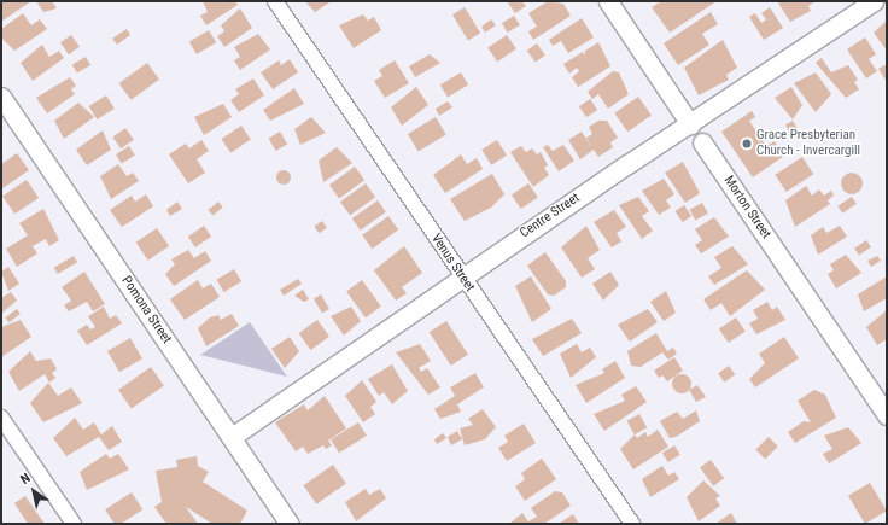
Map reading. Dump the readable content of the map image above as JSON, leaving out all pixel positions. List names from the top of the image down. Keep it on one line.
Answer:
{"streets":{"street":["Morton Street","Centre Street","Venus Street","Pomona Street"]},"crossings":[["Morton Street","Centre Street"],["Centre Street","Venus Street"],["Centre Street","Pomona Street"]],"places":["Grace Presbyterian Church - Invercargill"],"north":"top left"}
